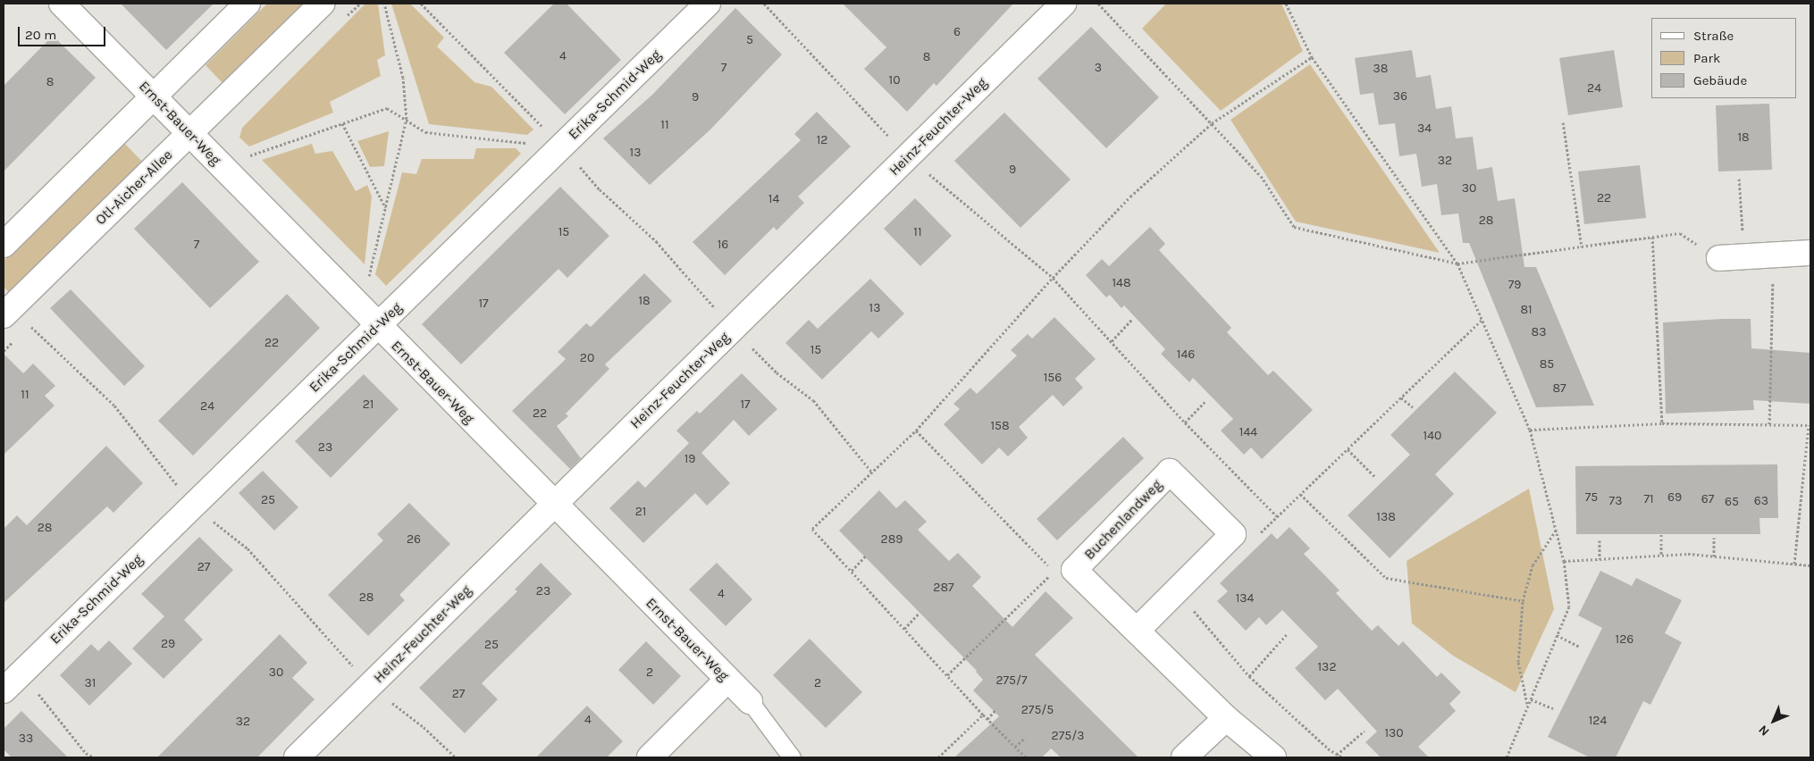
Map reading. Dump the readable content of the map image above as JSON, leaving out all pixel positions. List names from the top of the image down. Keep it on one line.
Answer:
{"streets":{"street":["Erika-Schmid-Weg","Ernst-Bauer-Weg","Heinz-Feuchter-Weg","Otl-Aicher-Allee","Buchenlandweg"]},"crossings":[["Erika-Schmid-Weg","Ernst-Bauer-Weg"],["Ernst-Bauer-Weg","Heinz-Feuchter-Weg"],["Ernst-Bauer-Weg","Otl-Aicher-Allee"]],"house_numbers":["6","5","4","8","7","3","38","10","8","24","36","9","11","34","18","12","13","32","9","30","22","14","28","15","11","7","16","148","79","18","17","13","81","83","22","15","146","20","85","156","87","11","21","17","24","22","158","144","140","23","19","75","69","71","67","25","73","63","65","21","138","28","26","289","27","287","23","4","28","134","126","29","25","132","30","2","275/7","31","2","27","275/5","4","124","32","130","275/3","33"],"legend":["Straße","Park","Gebäude"],"scale_bar":"20 m","north":"bottom left"}
